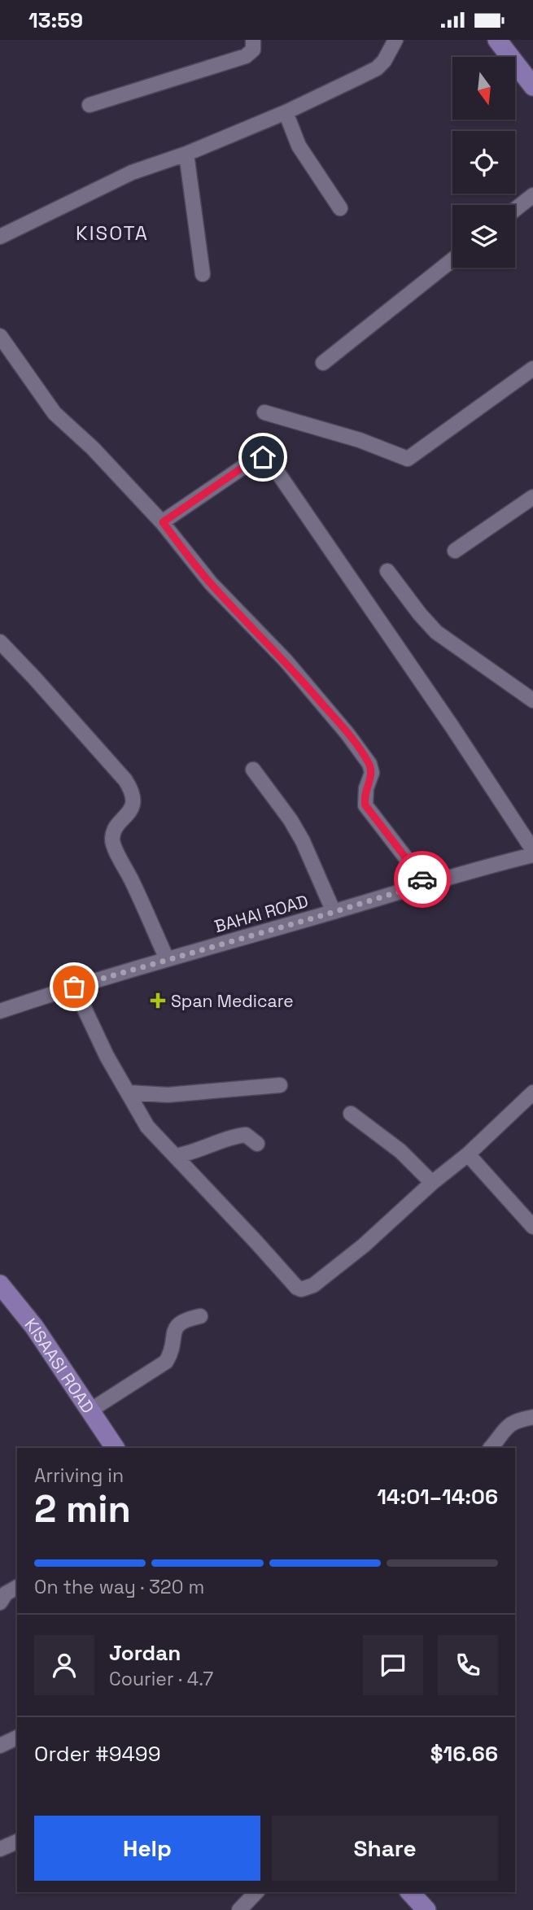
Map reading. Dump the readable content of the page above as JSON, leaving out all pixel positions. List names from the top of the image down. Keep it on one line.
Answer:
{"streets":{"main road":["KISAASI ROAD"],"street":["BAHAI ROAD"]},"districts":["KISOTA"],"places":{"health":["Span Medicare"]},"north":"bottom","page":{"status":"13:59","heading":["2 min","Arriving in","14:01–14:06"],"panel":["Jordan","Courier · 4.7","Order #9499","$16.66"],"bar":"On the way · 320 m","buttons":["Help","Share"]}}
